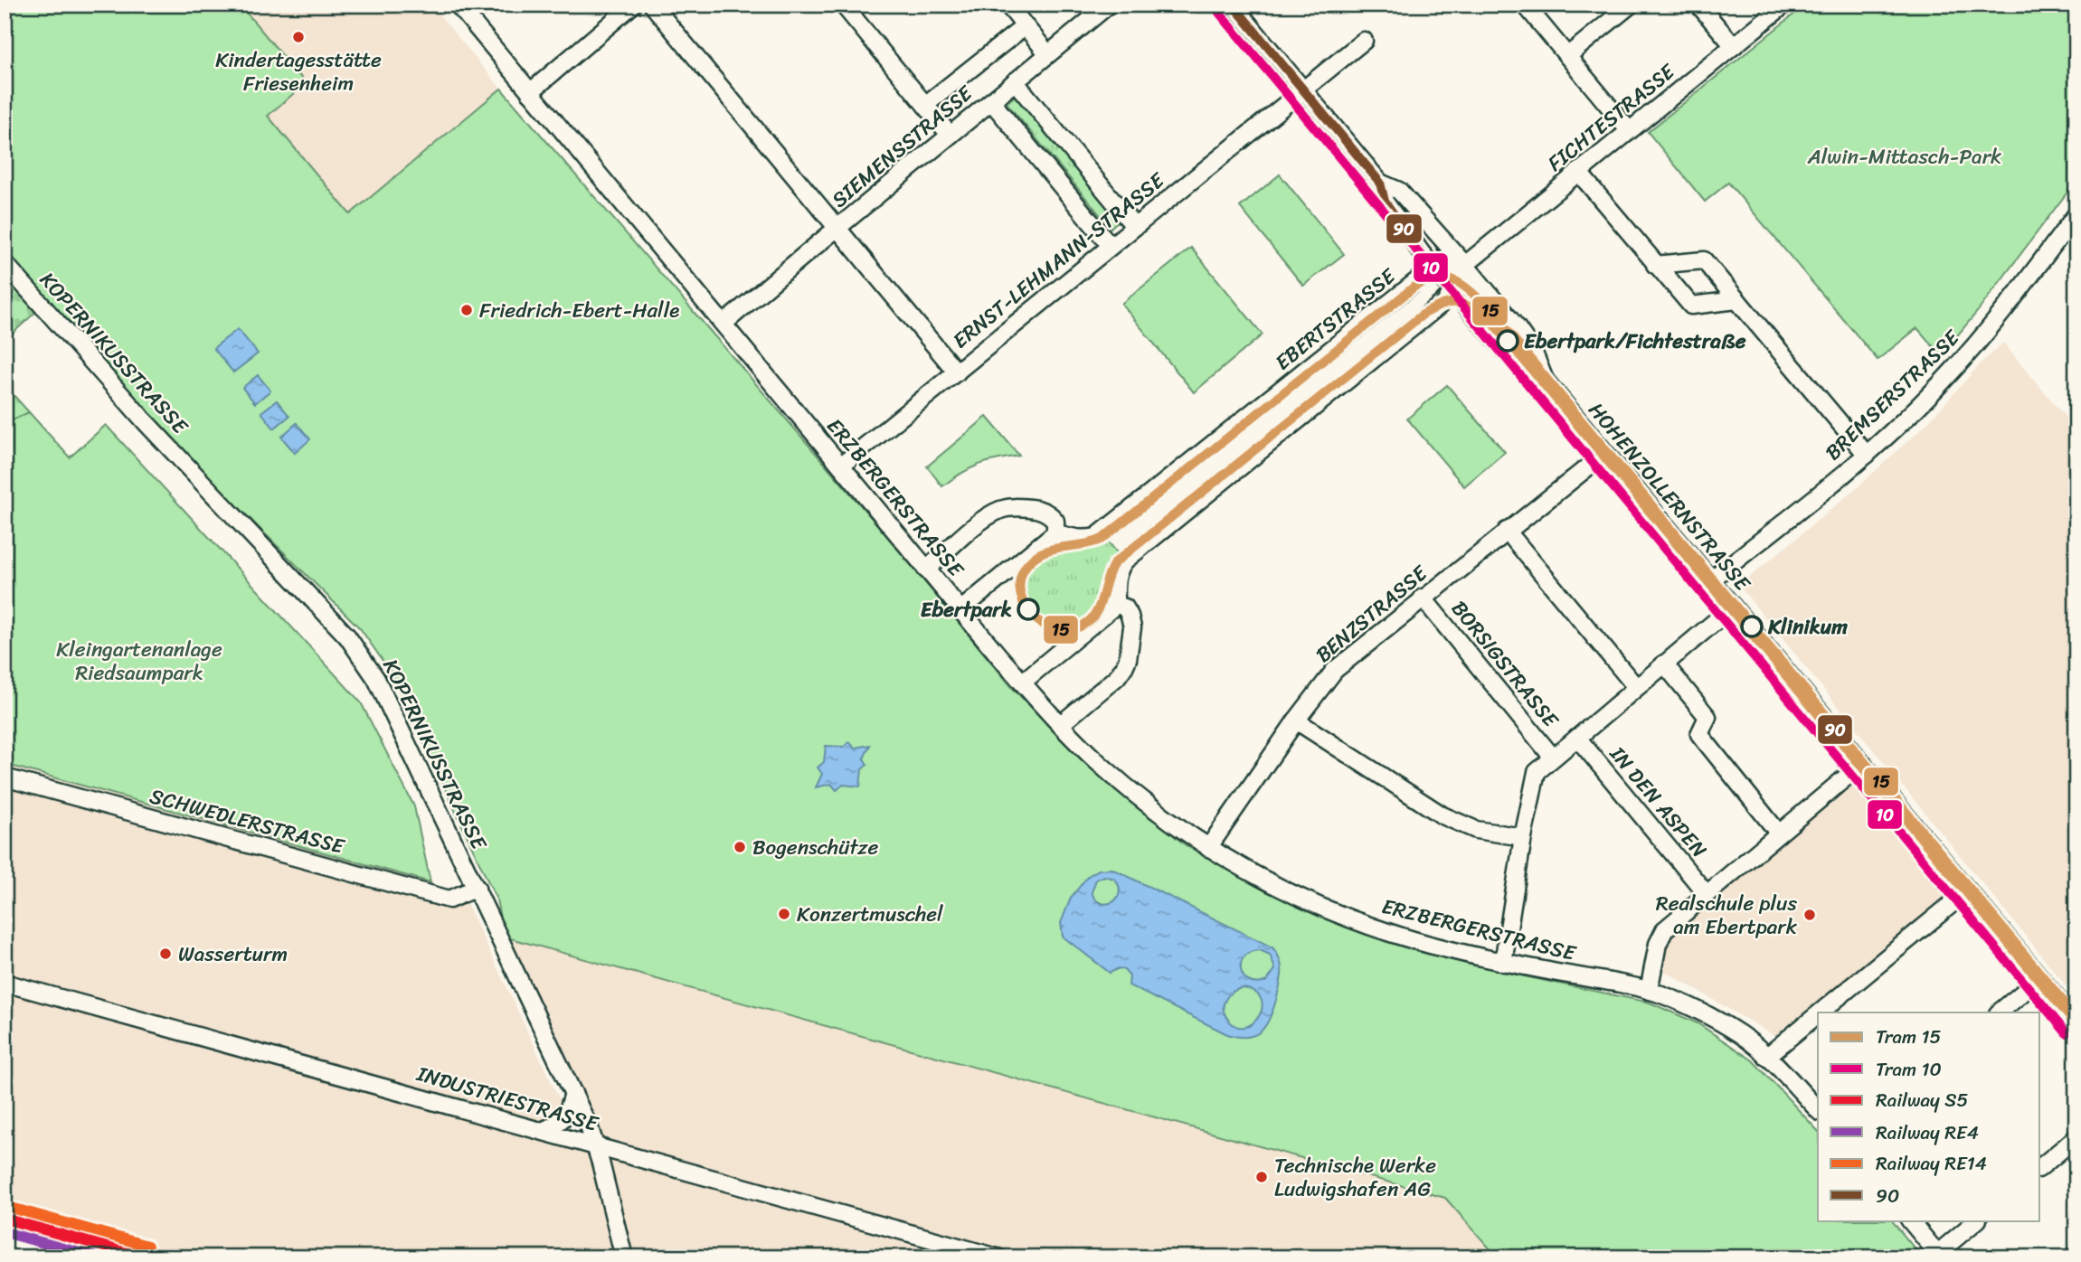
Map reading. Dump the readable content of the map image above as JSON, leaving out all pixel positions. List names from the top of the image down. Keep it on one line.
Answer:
{"streets":{"street":["FICHTESTRASSE","SIEMENSSTRASSE","ERNST-LEHMANN-STRASSE","EBERTSTRASSE","KOPERNIKUSSTRASSE","BREMSERSTRASSE","HOHENZOLLERNSTRASSE","ERZBERGERSTRASSE","BENZSTRASSE","BORSIGSTRASSE","IN DEN ASPEN","SCHWEDLERSTRASSE","INDUSTRIESTRASSE"]},"crossings":[["FICHTESTRASSE","EBERTSTRASSE"],["FICHTESTRASSE","HOHENZOLLERNSTRASSE"],["SIEMENSSTRASSE","ERZBERGERSTRASSE"],["ERNST-LEHMANN-STRASSE","HOHENZOLLERNSTRASSE"],["ERNST-LEHMANN-STRASSE","ERZBERGERSTRASSE"],["EBERTSTRASSE","HOHENZOLLERNSTRASSE"],["KOPERNIKUSSTRASSE","SCHWEDLERSTRASSE"],["KOPERNIKUSSTRASSE","INDUSTRIESTRASSE"],["BREMSERSTRASSE","HOHENZOLLERNSTRASSE"],["HOHENZOLLERNSTRASSE","BENZSTRASSE"],["ERZBERGERSTRASSE","BENZSTRASSE"],["BENZSTRASSE","BORSIGSTRASSE"]],"parks":["Alwin-Mittasch-Park","Kleingartenanlage Riedsaumpark"],"places":["Kindertagesstätte Friesenheim","Friedrich-Ebert-Halle","Ebertpark/Fichtestraße","Ebertpark","Klinikum","Bogenschütze","Konzertmuschel","Realschule plus am Ebertpark","Wasserturm","Technische Werke Ludwigshafen AG"],"lines":["transit line 90","tram line 10","tram line 15","rail line RE14","rail line S5","rail line RE4"],"legend":["Tram 15","Tram 10","Railway S5","Railway RE4","Railway RE14","90"]}
